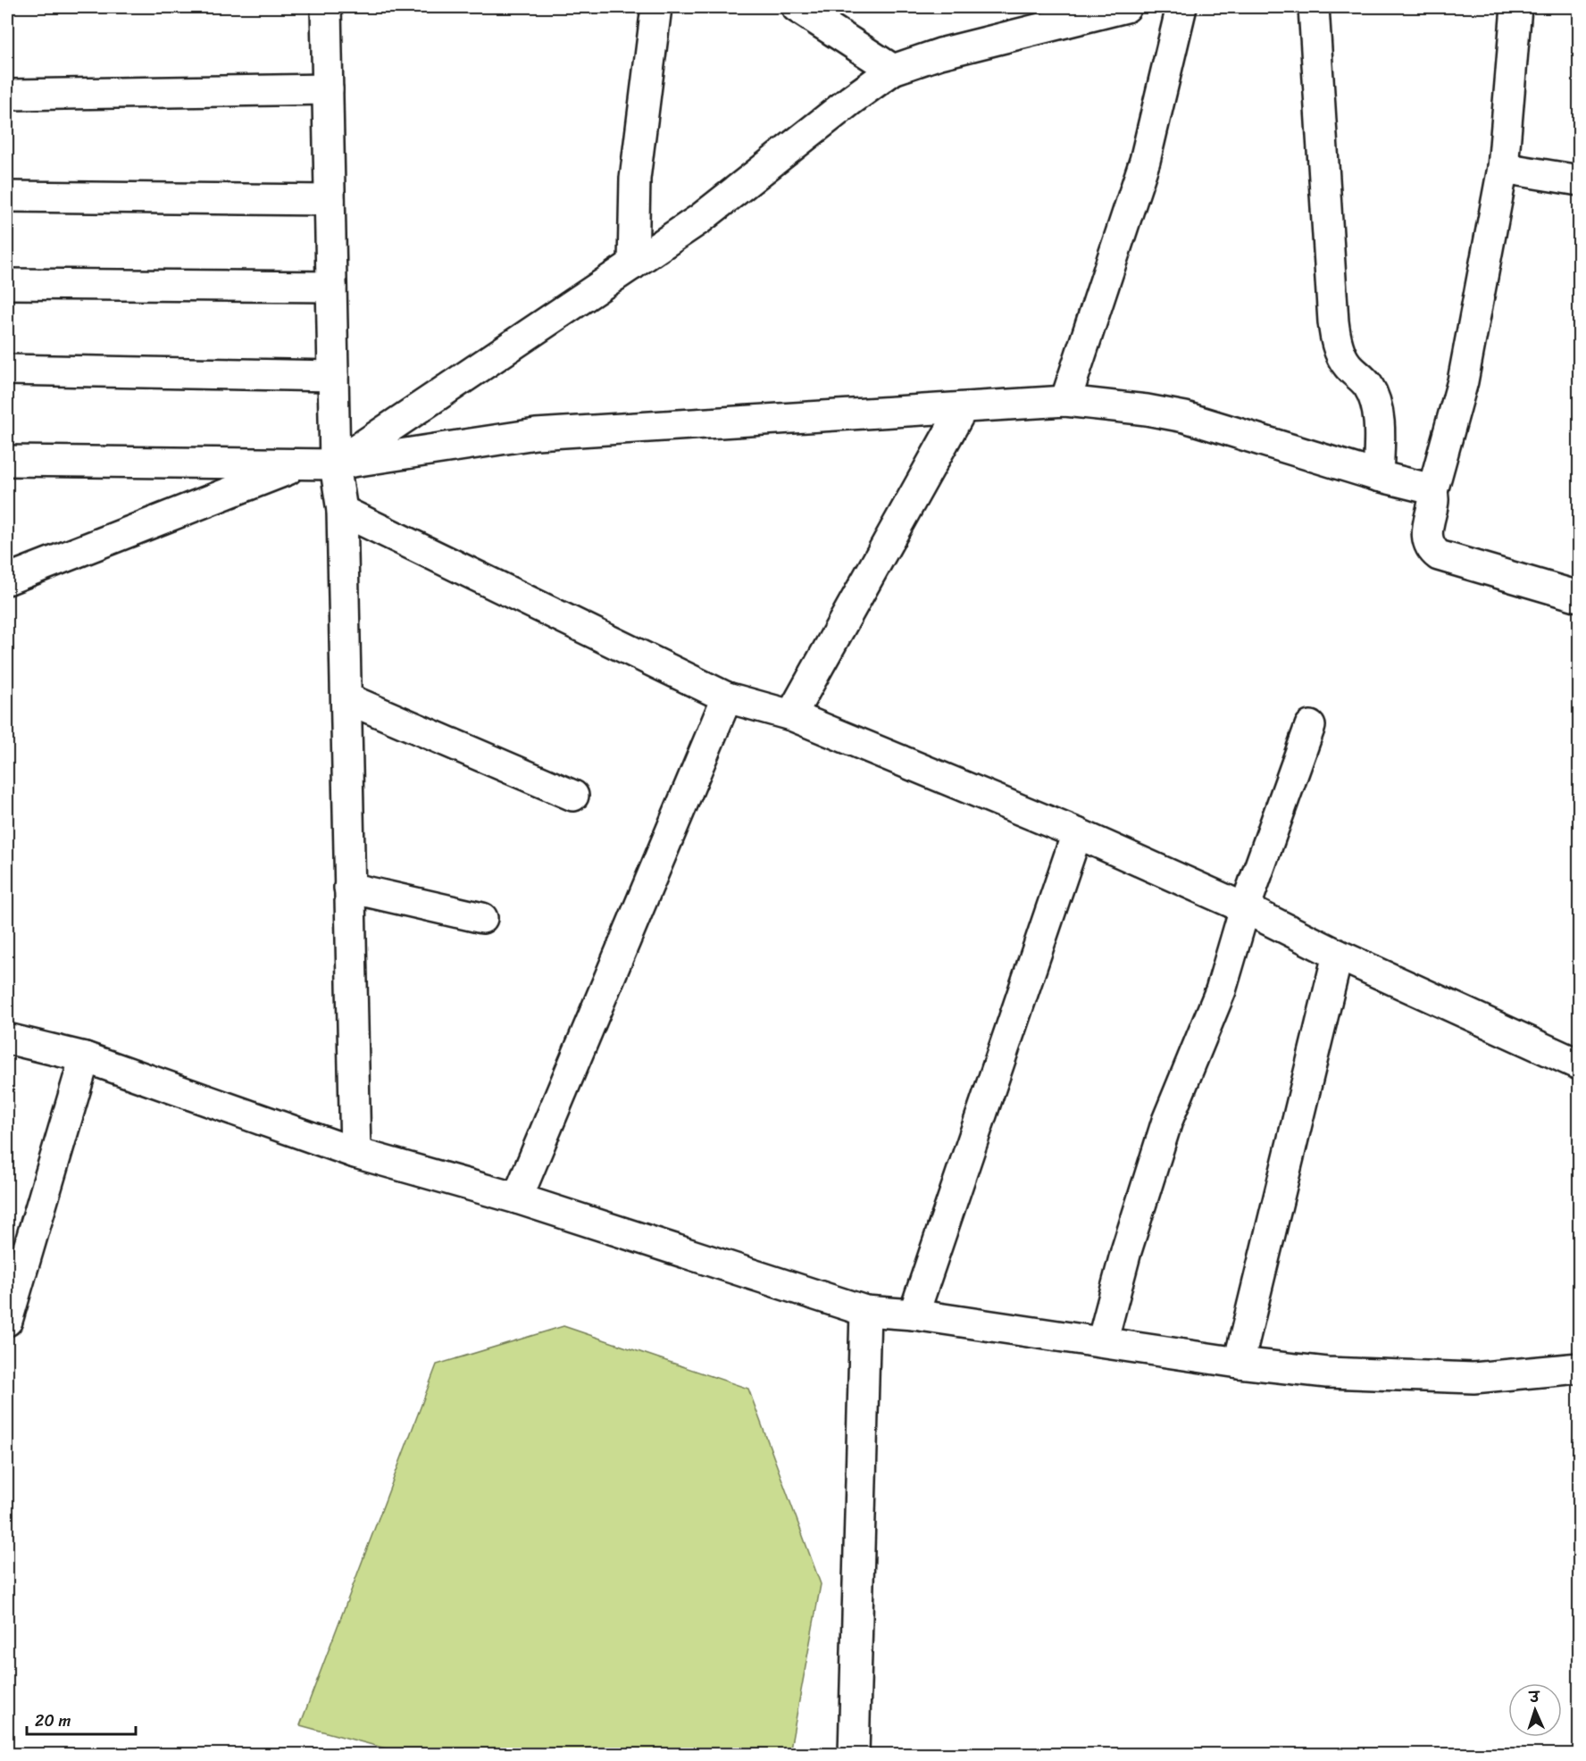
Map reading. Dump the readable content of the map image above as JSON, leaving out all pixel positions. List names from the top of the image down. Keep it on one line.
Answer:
{"scale_bar":"20 m","north":"top"}
